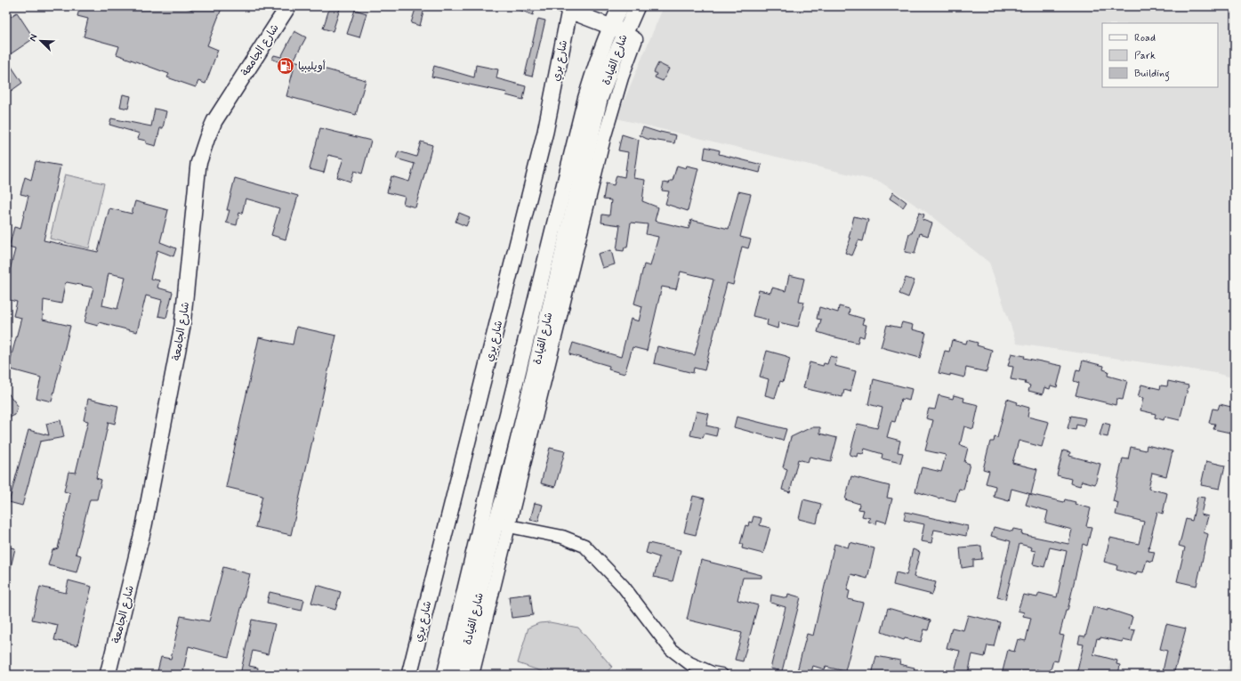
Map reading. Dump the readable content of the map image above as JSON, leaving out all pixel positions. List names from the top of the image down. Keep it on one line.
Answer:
{"streets":{"main road":["شارع الجامعة","شارع القيادة","شارع بري"]},"places":{"fuel station":["أويليبيا"]},"legend":["Road","Park","Building"],"north":"top left"}
